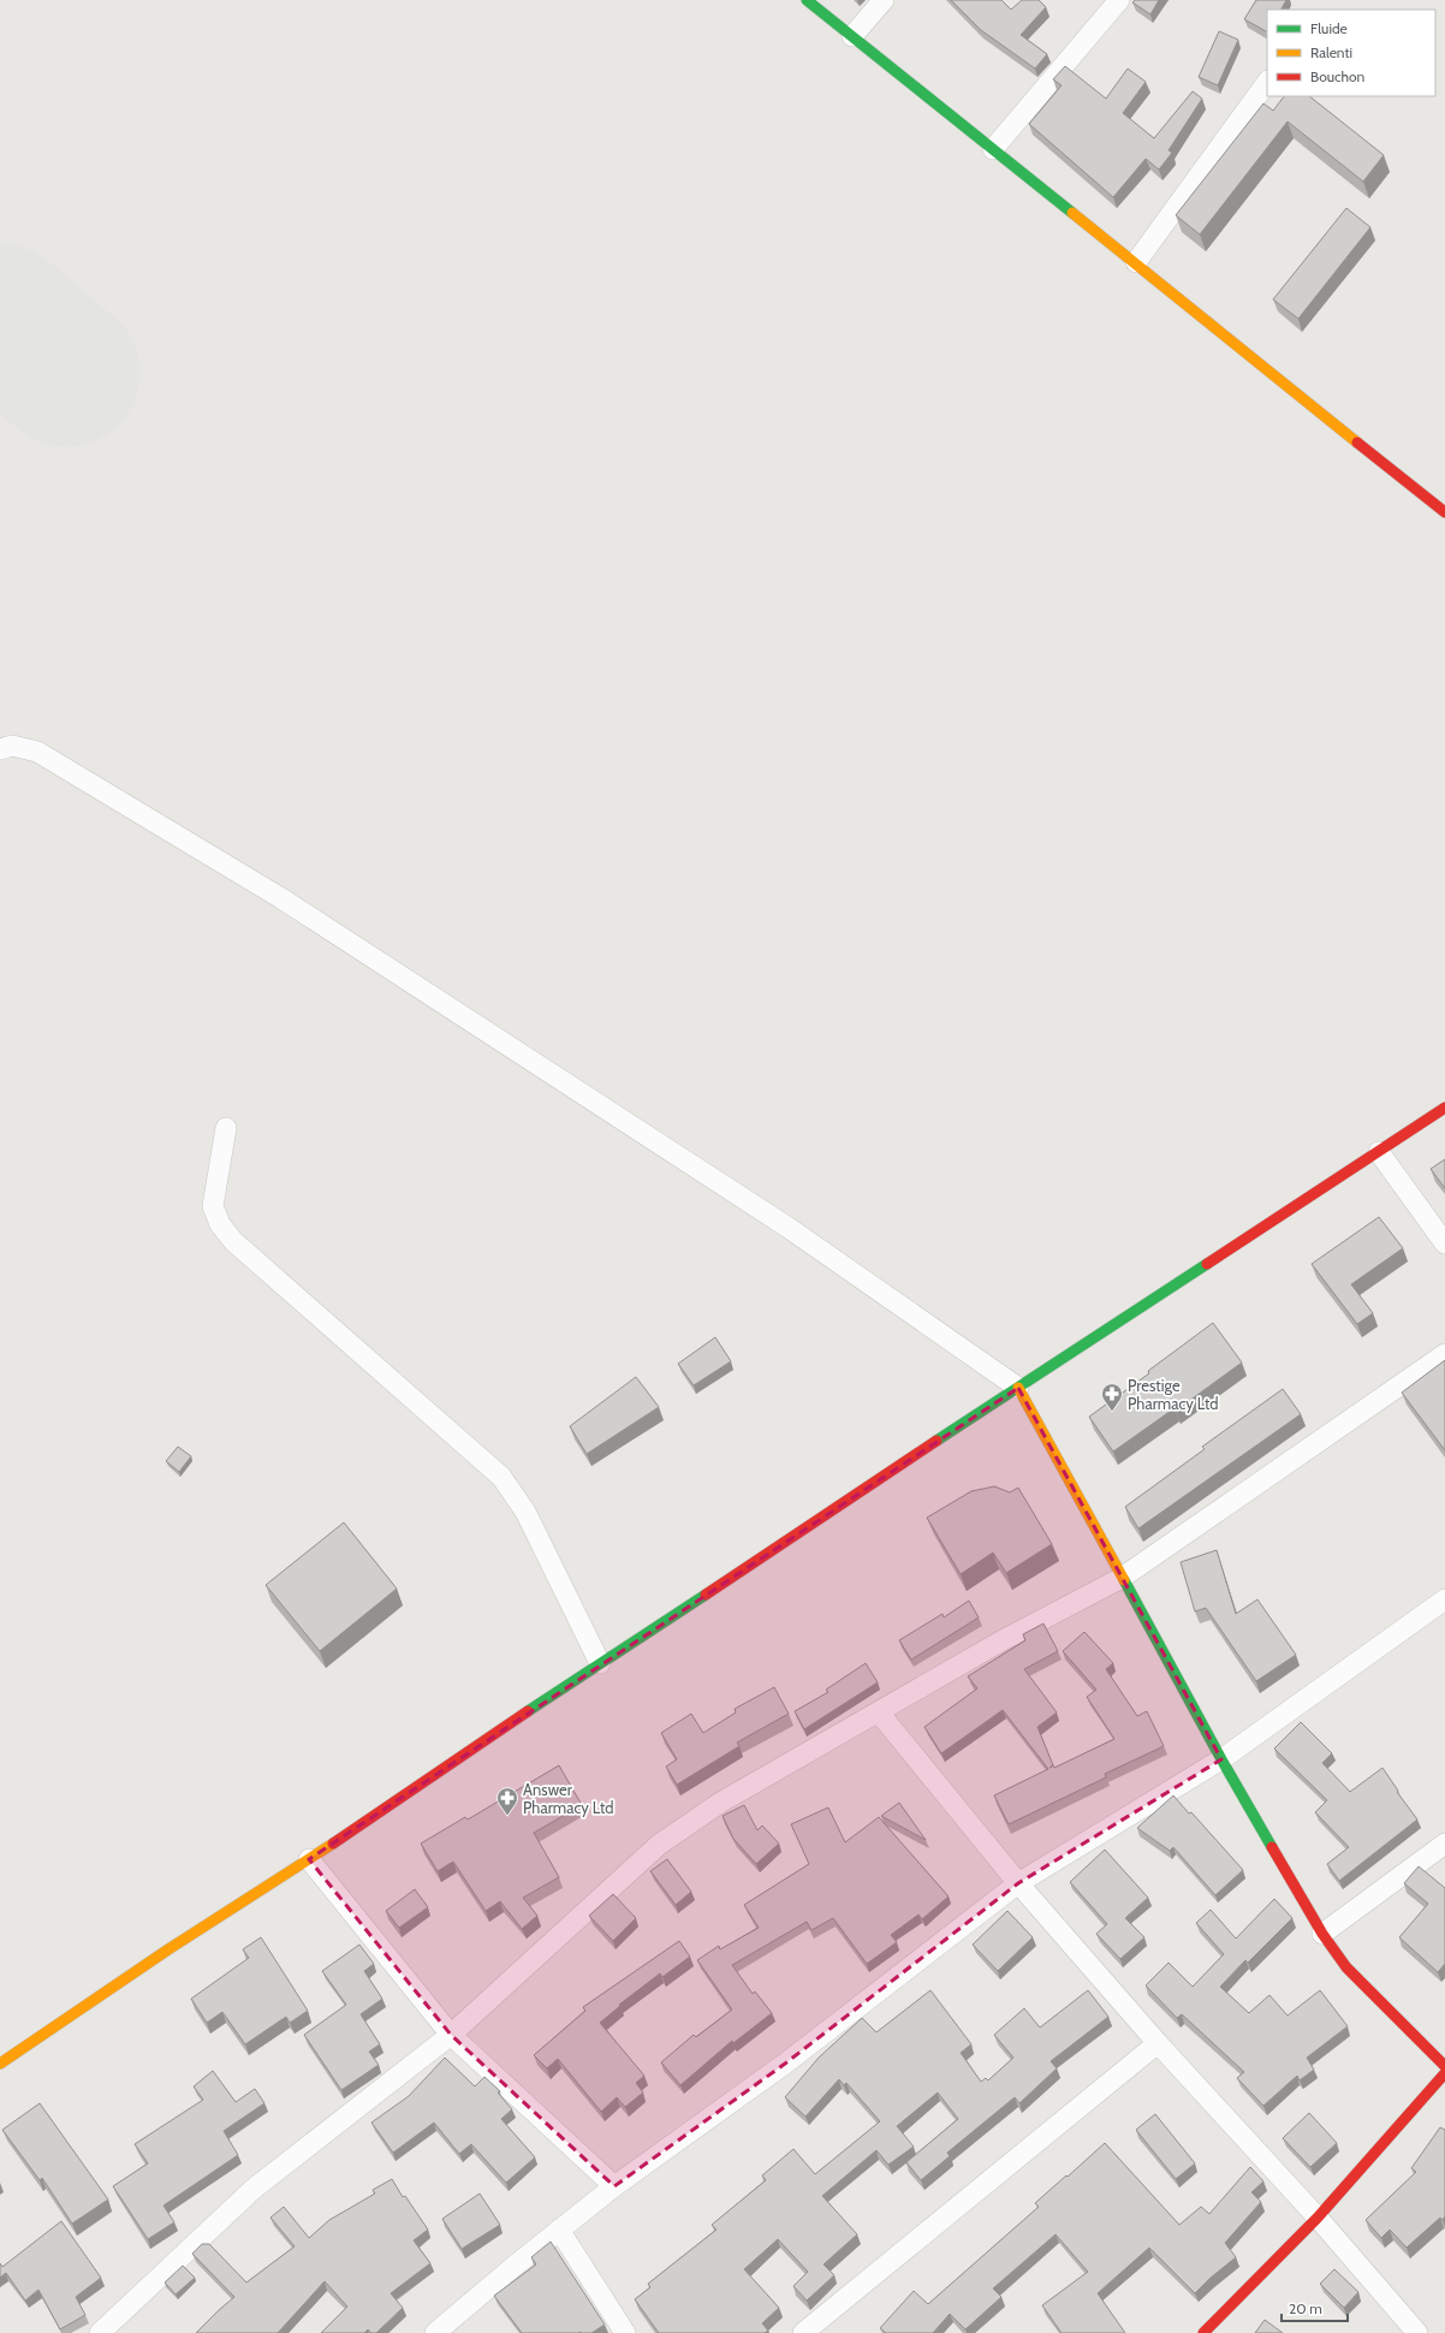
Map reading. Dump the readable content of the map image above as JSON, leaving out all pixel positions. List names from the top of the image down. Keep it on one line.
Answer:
{"places":{"pharmacy":["Prestige Pharmacy Ltd","Answer Pharmacy Ltd"]},"legend":["Fluide","Ralenti","Bouchon"],"scale_bar":"20 m"}
